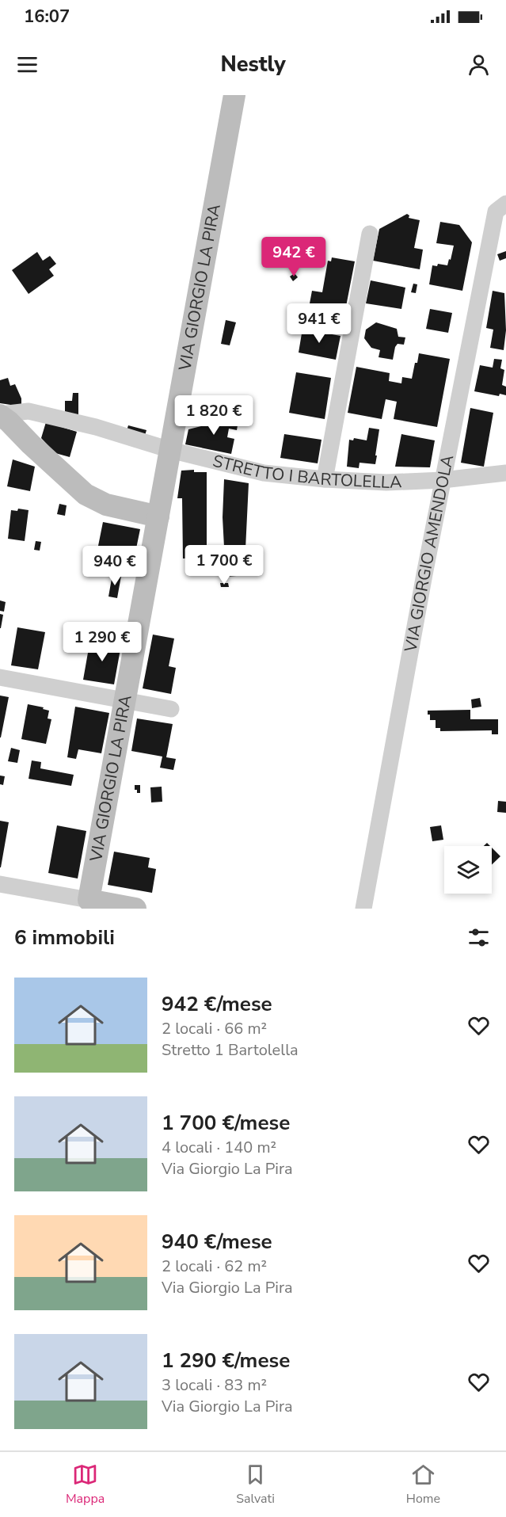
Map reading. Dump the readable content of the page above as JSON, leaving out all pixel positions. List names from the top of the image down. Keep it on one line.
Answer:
{"streets":{"street":["VIA GIORGIO LA PIRA","STRETTO I BARTOLELLA","VIA GIORGIO AMENDOLA"]},"crossings":[["VIA GIORGIO LA PIRA","STRETTO I BARTOLELLA"],["STRETTO I BARTOLELLA","VIA GIORGIO AMENDOLA"]],"page":{"status":"16:07","header":"Nestly","price":["942 €","941 €","1 820 €","1 700 €","940 €","1 290 €"],"heading":"6 immobili","list":[{"name":"942 €/mese","note":"2 locali · 66 m² · Stretto 1 Bartolella"},{"name":"1 700 €/mese","note":"4 locali · 140 m² · Via Giorgio La Pira"},{"name":"940 €/mese","note":"2 locali · 62 m² · Via Giorgio La Pira"},{"name":"1 290 €/mese","note":"3 locali · 83 m² · Via Giorgio La Pira"}],"tabs":["Mappa","Salvati","Home"]}}
